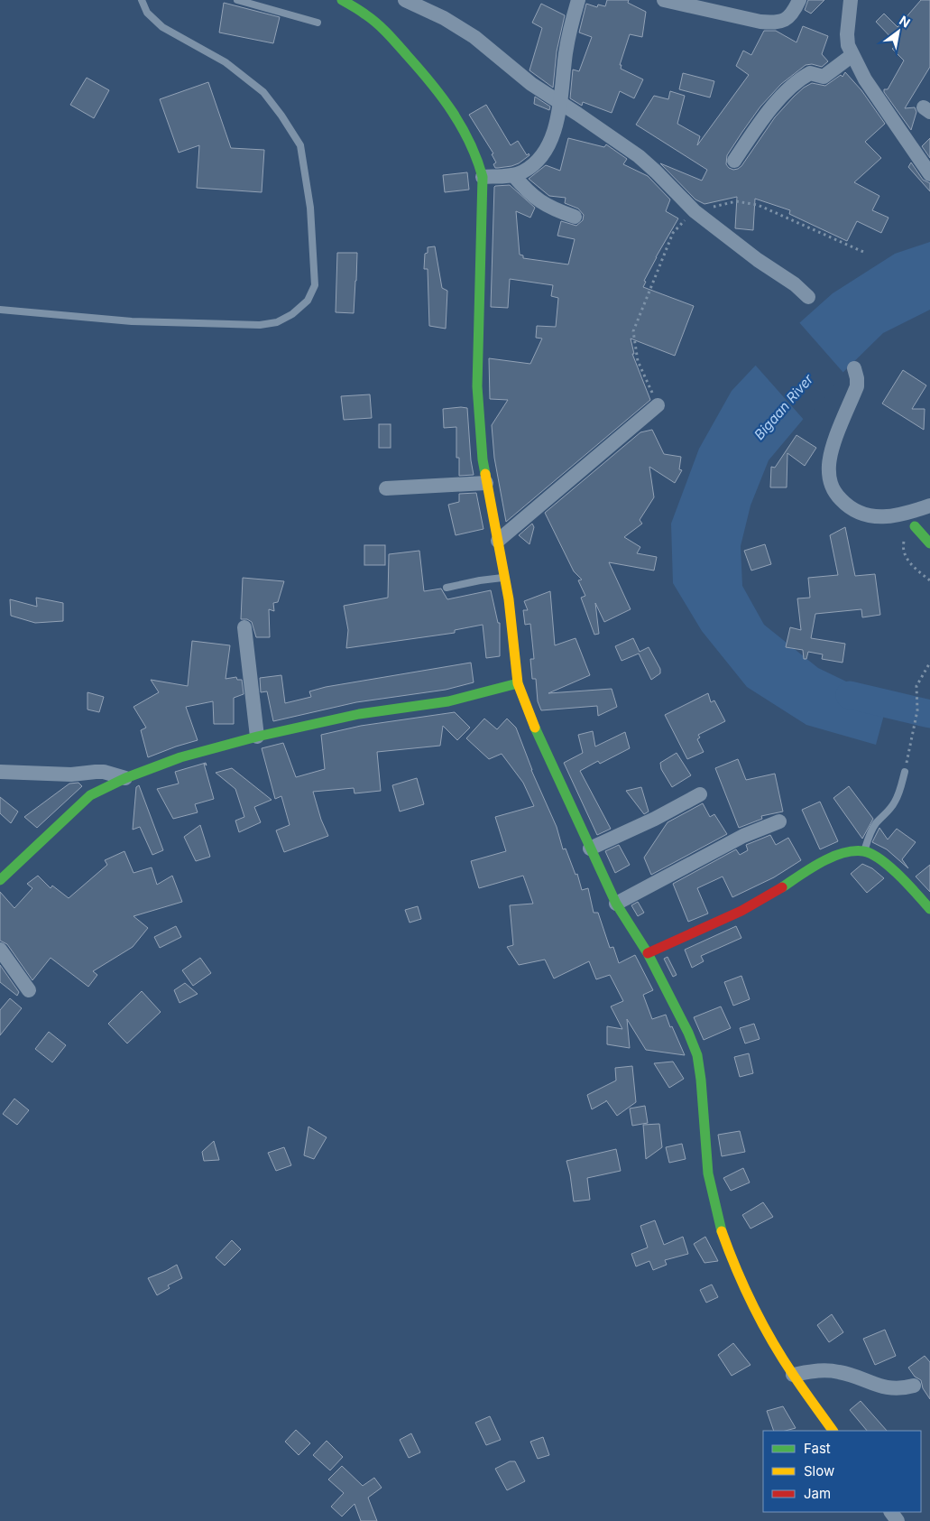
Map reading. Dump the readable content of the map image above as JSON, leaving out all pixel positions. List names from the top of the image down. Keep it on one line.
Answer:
{"water":["Bigaan River"],"legend":["Fast","Slow","Jam"],"north":"top right"}
